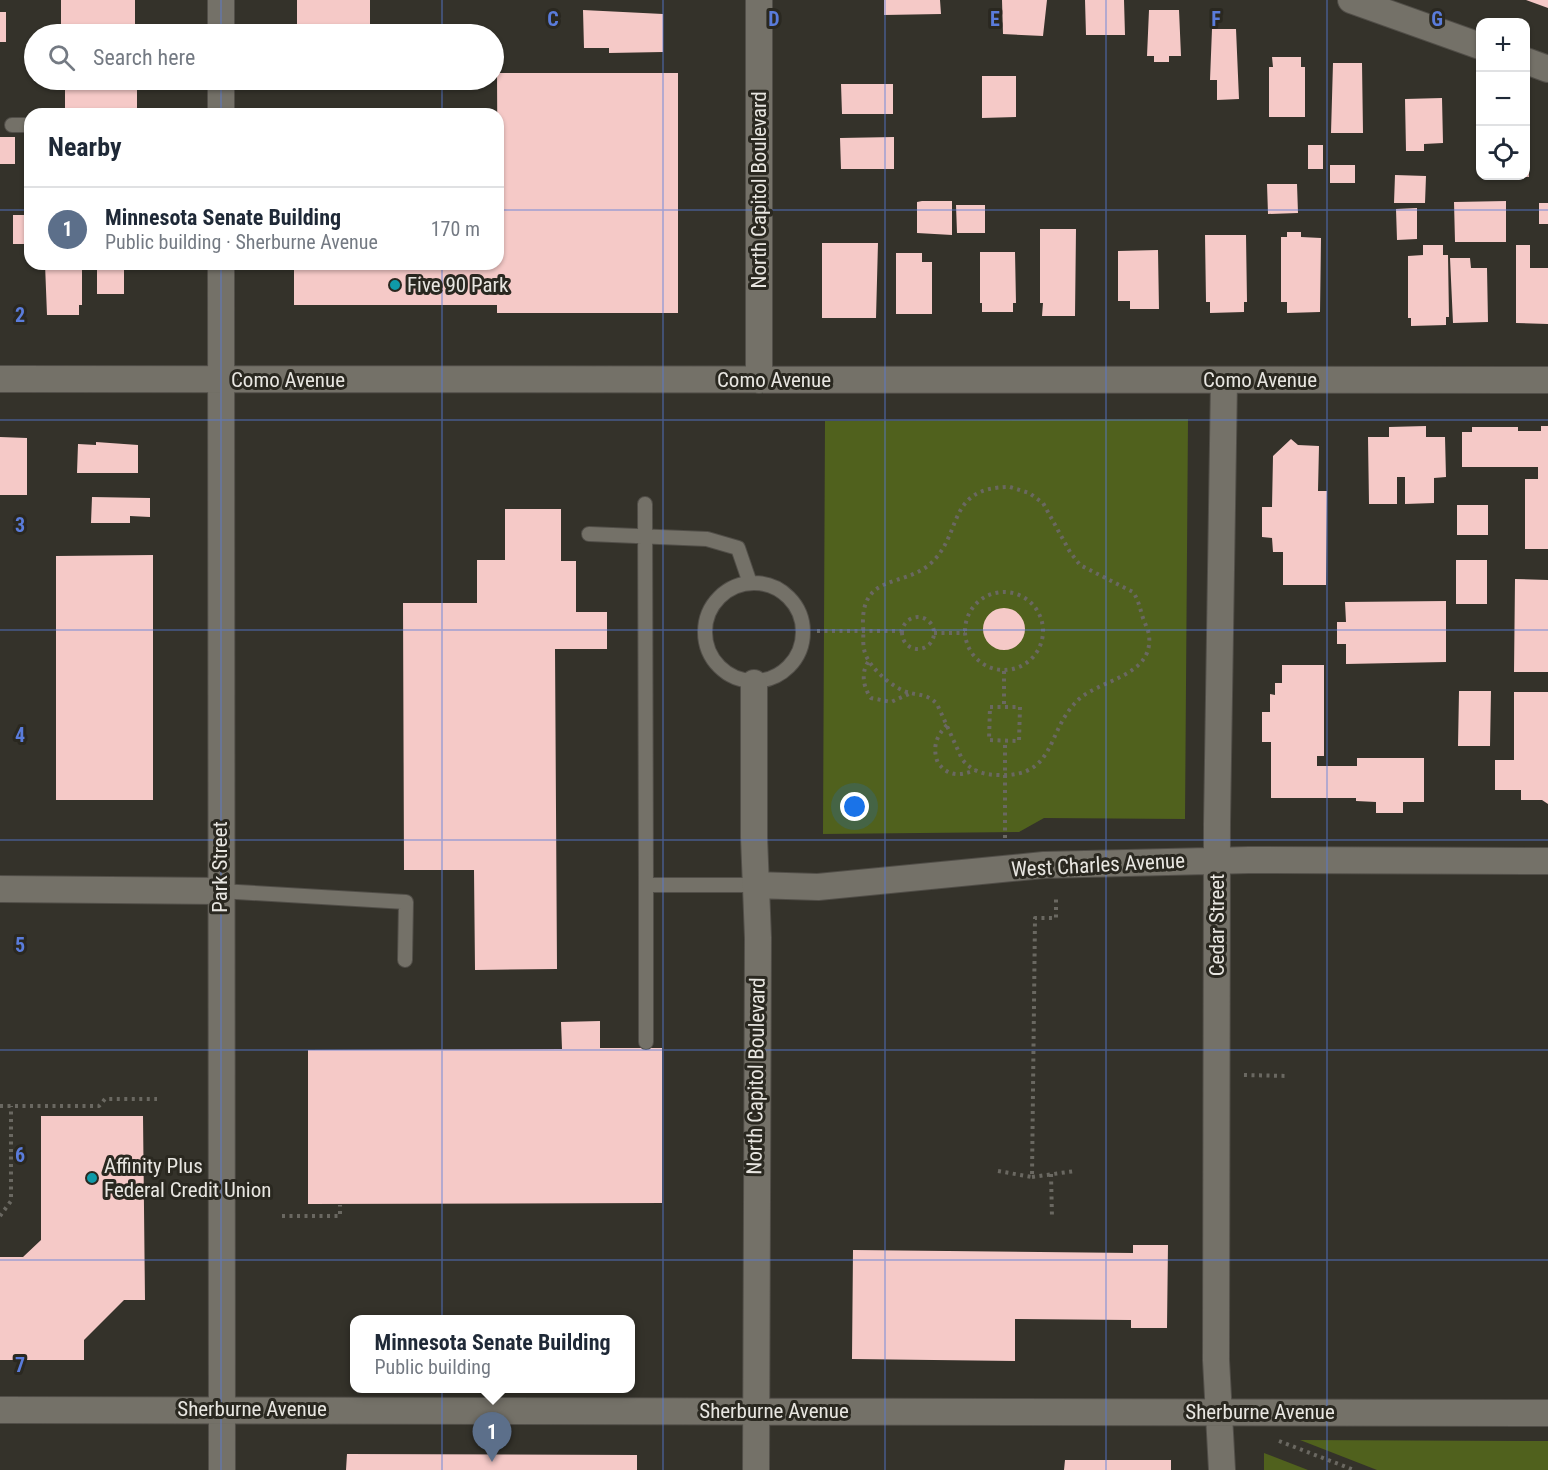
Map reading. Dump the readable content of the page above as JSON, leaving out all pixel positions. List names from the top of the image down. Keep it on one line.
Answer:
{"streets":{"street":["North Capitol Boulevard","Como Avenue","West Charles Avenue","Park Street","Cedar Street","Sherburne Avenue"]},"crossings":[["North Capitol Boulevard","Como Avenue"],["North Capitol Boulevard","West Charles Avenue"],["North Capitol Boulevard","Sherburne Avenue"],["Como Avenue","Park Street"],["Como Avenue","Cedar Street"],["West Charles Avenue","Cedar Street"],["Park Street","Sherburne Avenue"],["Cedar Street","Sherburne Avenue"]],"places":["Five 90 Park","Affinity Plus Federal Credit Union"],"page":{"map_buttons":["+","−"],"search":"Search here","heading":"Nearby","list":[{"mark":"1","name":"Minnesota Senate Building","note":"Public building · Sherburne Avenue","value":"170 m"}],"popup":["Minnesota Senate Building","Public building"],"pins":"1"},"grid":{"columns":["C","D","E","F","G"],"rows":["2","3","4","5","6","7"]}}
